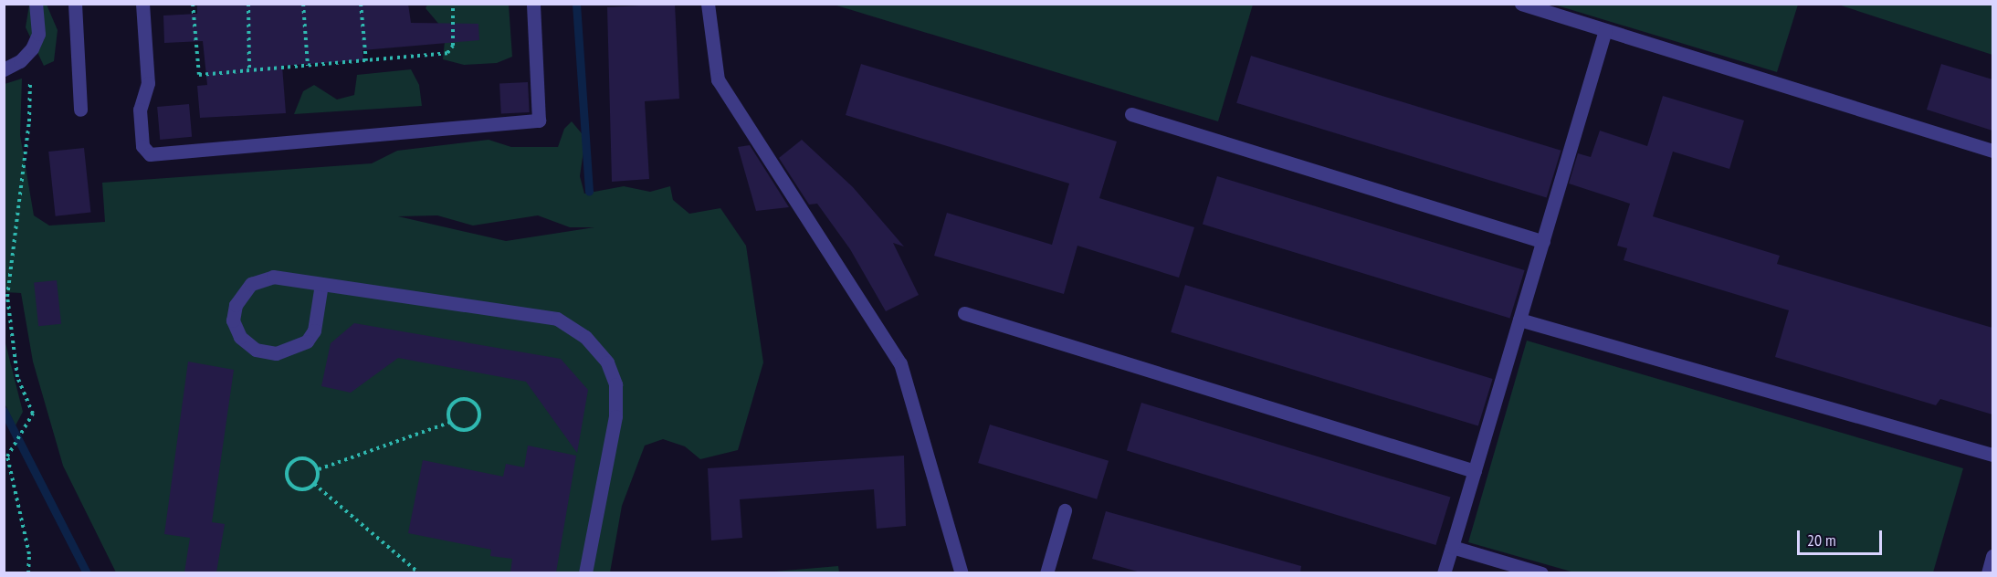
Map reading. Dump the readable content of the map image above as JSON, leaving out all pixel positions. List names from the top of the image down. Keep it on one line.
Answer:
{"scale_bar":"20 m"}
